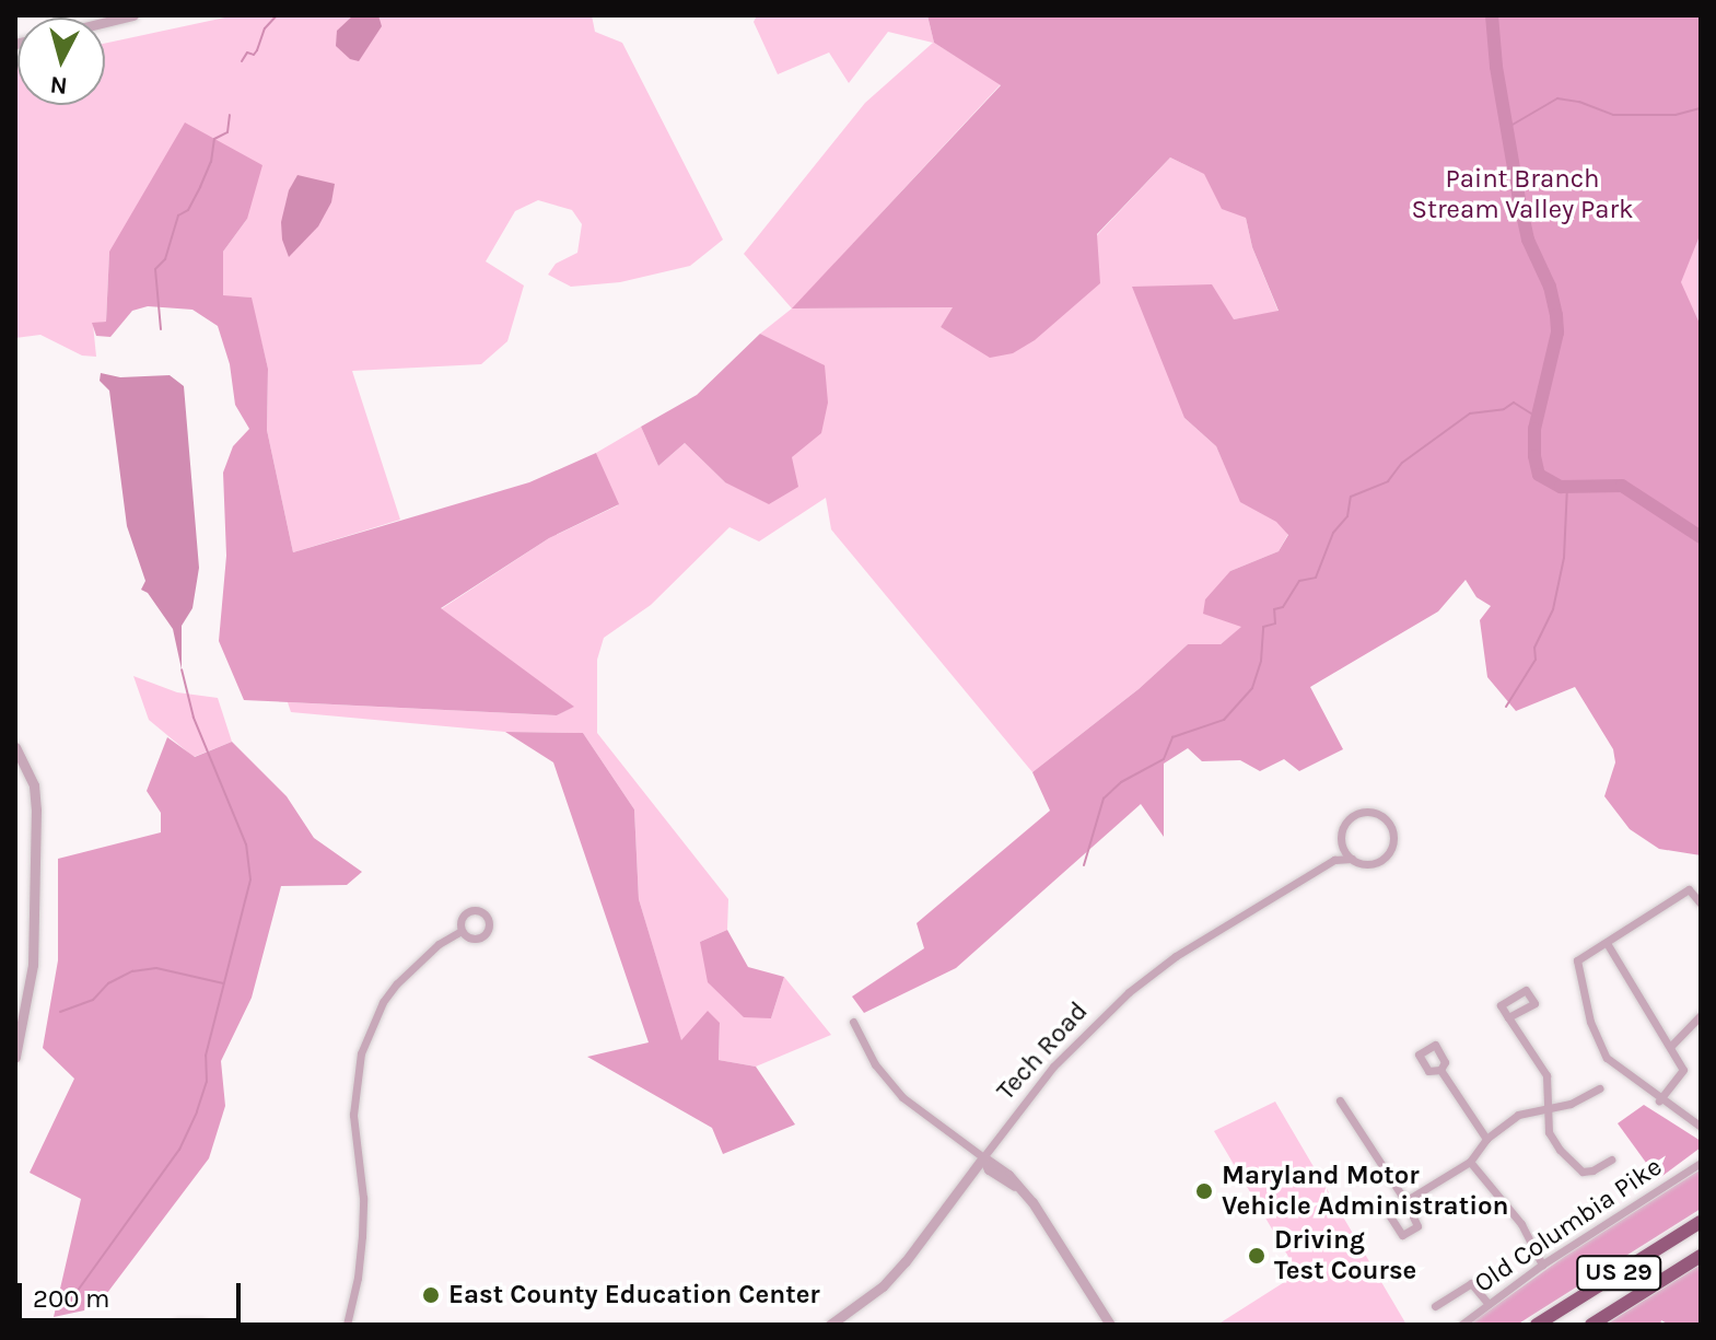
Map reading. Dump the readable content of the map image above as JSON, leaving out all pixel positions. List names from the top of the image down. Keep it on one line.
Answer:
{"streets":{"highway":["US 29"],"street":["Tech Road","Old Columbia Pike"]},"parks":["Paint Branch Stream Valley Park"],"places":["Maryland Motor Vehicle Administration","Driving Test Course","East County Education Center"],"scale_bar":"200 m","north":"bottom"}
